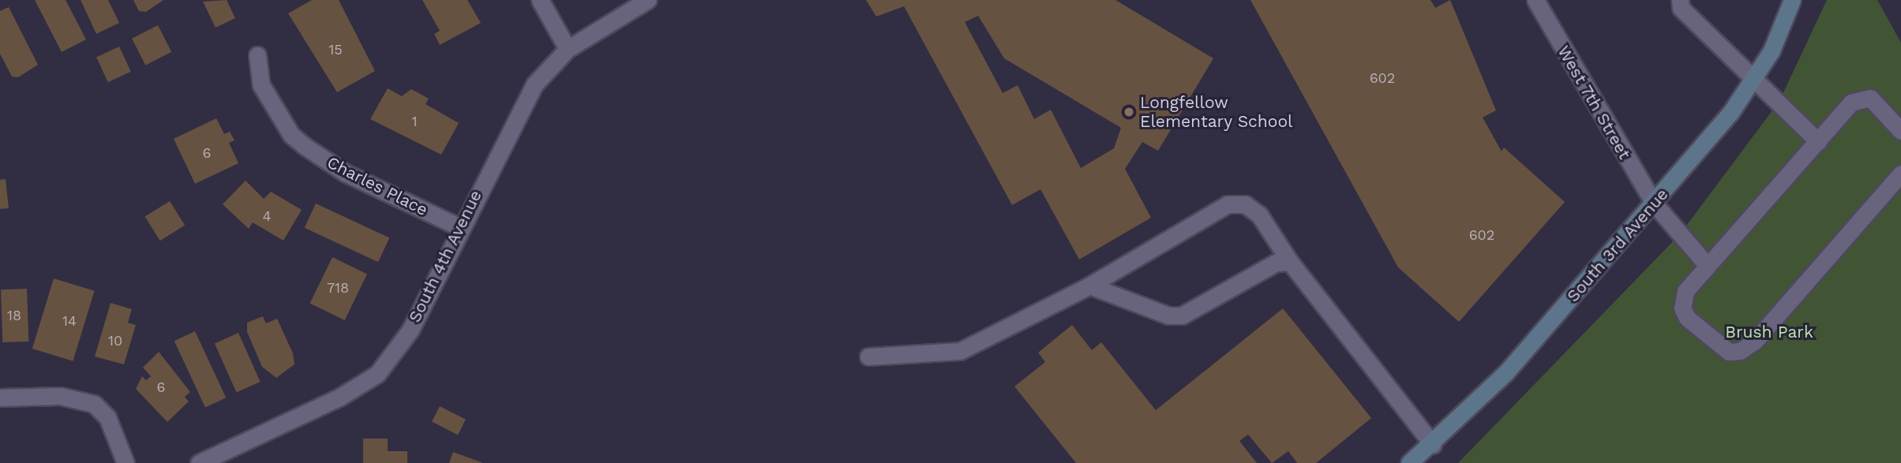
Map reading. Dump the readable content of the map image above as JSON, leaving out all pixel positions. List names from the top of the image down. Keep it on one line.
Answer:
{"streets":{"street":["West 7th Street","Charles Place","South 3rd Avenue","South 4th Avenue"]},"crossings":[["West 7th Street","South 3rd Avenue"],["Charles Place","South 4th Avenue"]],"parks":["Brush Park"],"places":["Longfellow Elementary School"],"house_numbers":["15","602","1","6","4","602","718","18","14","10","6"]}
